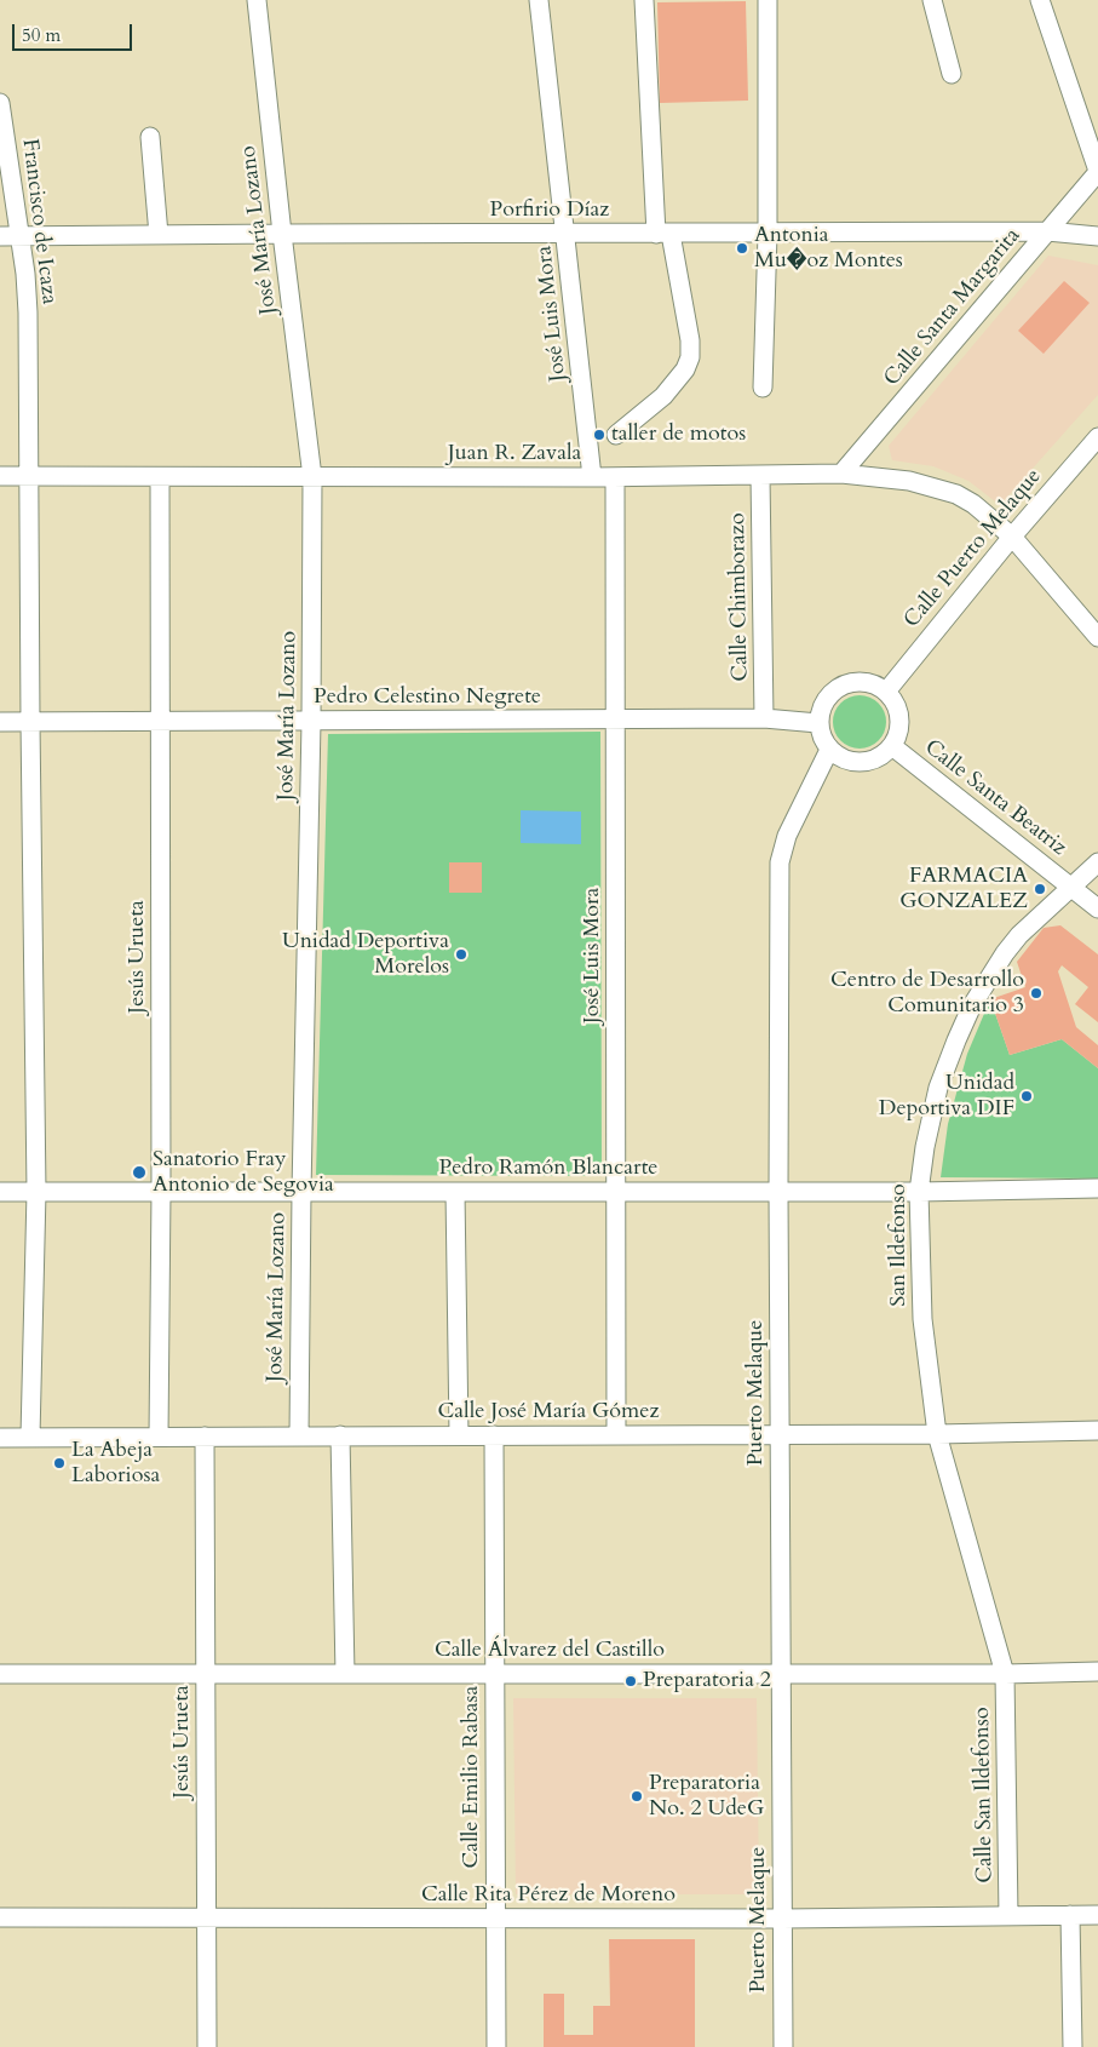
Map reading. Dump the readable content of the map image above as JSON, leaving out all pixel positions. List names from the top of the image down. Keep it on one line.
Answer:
{"streets":{"street":["Porfirio Díaz","Francisco de Icaza","José María Lozano","Calle Santa Margarita","José Luis Mora","Juan R. Zavala","Calle Puerto Melaque","Calle Chimborazo","Pedro Celestino Negrete","Calle Santa Beatriz","Jesús Urueta","Pedro Ramón Blancarte","San Ildefonso","Puerto Melaque","Calle José María Gómez","Calle Álvarez del Castillo","Calle Emilio Rabasa","Calle San Ildefonso","Calle Rita Pérez de Moreno"]},"crossings":[["Porfirio Díaz","Francisco de Icaza"],["Porfirio Díaz","José María Lozano"],["Porfirio Díaz","Calle Santa Margarita"],["Porfirio Díaz","José Luis Mora"],["Francisco de Icaza","Juan R. Zavala"],["Francisco de Icaza","Pedro Celestino Negrete"],["Francisco de Icaza","Pedro Ramón Blancarte"],["Francisco de Icaza","Calle José María Gómez"],["José María Lozano","Juan R. Zavala"],["José María Lozano","Pedro Celestino Negrete"],["José María Lozano","Pedro Ramón Blancarte"],["José María Lozano","Calle José María Gómez"],["Calle Santa Margarita","Juan R. Zavala"],["José Luis Mora","Juan R. Zavala"],["José Luis Mora","Pedro Celestino Negrete"],["José Luis Mora","Pedro Ramón Blancarte"],["José Luis Mora","Calle José María Gómez"],["Juan R. Zavala","Calle Puerto Melaque"],["Juan R. Zavala","Calle Chimborazo"],["Juan R. Zavala","Jesús Urueta"],["Calle Puerto Melaque","Pedro Celestino Negrete"],["Calle Puerto Melaque","Calle Santa Beatriz"],["Calle Puerto Melaque","Puerto Melaque"],["Calle Chimborazo","Pedro Celestino Negrete"],["Pedro Celestino Negrete","Calle Santa Beatriz"],["Pedro Celestino Negrete","Jesús Urueta"],["Pedro Celestino Negrete","Puerto Melaque"],["Calle Santa Beatriz","San Ildefonso"],["Calle Santa Beatriz","Puerto Melaque"],["Jesús Urueta","Pedro Ramón Blancarte"],["Jesús Urueta","Calle José María Gómez"],["Jesús Urueta","Calle Álvarez del Castillo"],["Jesús Urueta","Calle Rita Pérez de Moreno"],["Pedro Ramón Blancarte","San Ildefonso"],["Pedro Ramón Blancarte","Puerto Melaque"],["San Ildefonso","Calle José María Gómez"],["San Ildefonso","Calle Álvarez del Castillo"],["San Ildefonso","Calle San Ildefonso"],["Puerto Melaque","Calle José María Gómez"],["Puerto Melaque","Calle Álvarez del Castillo"],["Puerto Melaque","Calle Rita Pérez de Moreno"],["Calle José María Gómez","Calle Emilio Rabasa"],["Calle Álvarez del Castillo","Calle Emilio Rabasa"],["Calle Álvarez del Castillo","Calle San Ildefonso"],["Calle Emilio Rabasa","Calle Rita Pérez de Moreno"],["Calle San Ildefonso","Calle Rita Pérez de Moreno"]],"places":["Antonia Mu�oz Montes","taller de motos","FARMACIA GONZALEZ","Unidad Deportiva Morelos","Centro de Desarrollo Comunitario 3","Unidad Deportiva DIF","Sanatorio Fray Antonio de Segovia","La Abeja Laboriosa","Preparatoria 2","Preparatoria No. 2 UdeG"],"scale_bar":"50 m"}
